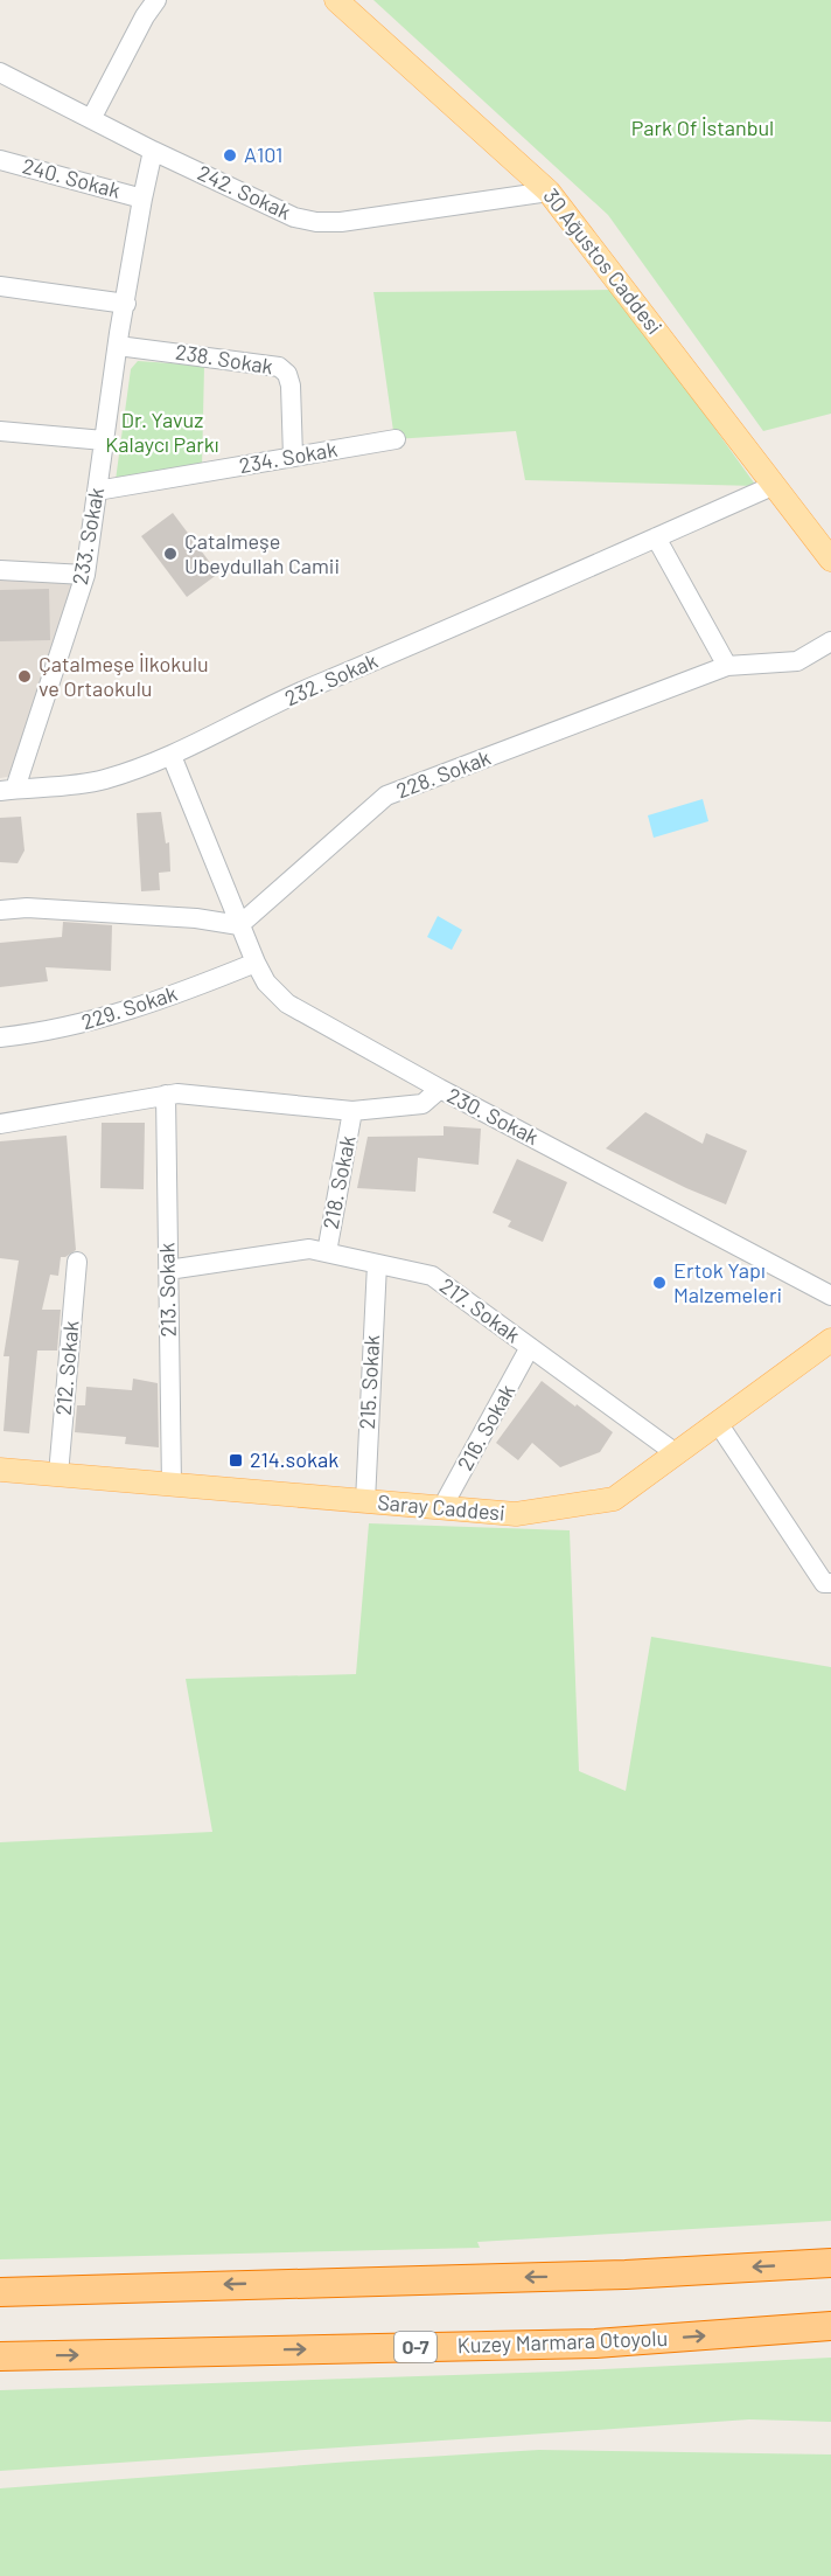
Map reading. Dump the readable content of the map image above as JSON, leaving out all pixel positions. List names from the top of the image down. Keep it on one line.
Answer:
{"streets":{"highway":["Kuzey Marmara Otoyolu","O-7"],"main road":["30 Ağustos Caddesi","Saray Caddesi"],"street":["240. Sokak","242. Sokak","238. Sokak","234. Sokak","233. Sokak","232. Sokak","228. Sokak","229. Sokak","230. Sokak","218. Sokak","213. Sokak","217. Sokak","212. Sokak","215. Sokak","216. Sokak"]},"crossings":[["240. Sokak","233. Sokak"],["242. Sokak","30 Ağustos Caddesi"],["242. Sokak","233. Sokak"],["30 Ağustos Caddesi","232. Sokak"],["238. Sokak","234. Sokak"],["238. Sokak","233. Sokak"],["234. Sokak","233. Sokak"],["233. Sokak","232. Sokak"],["230. Sokak","218. Sokak"],["230. Sokak","213. Sokak"],["218. Sokak","217. Sokak"],["213. Sokak","217. Sokak"],["213. Sokak","Saray Caddesi"],["217. Sokak","215. Sokak"],["217. Sokak","216. Sokak"],["217. Sokak","Saray Caddesi"],["212. Sokak","Saray Caddesi"],["215. Sokak","Saray Caddesi"],["216. Sokak","Saray Caddesi"]],"parks":["Park Of İstanbul","Dr. Yavuz Kalaycı Parkı"],"places":{"other":["A101","Çatalmeşe Ubeydullah Camii","Çatalmeşe İlkokulu ve Ortaokulu","Ertok Yapı Malzemeleri"],"transit":["214.sokak"]}}
